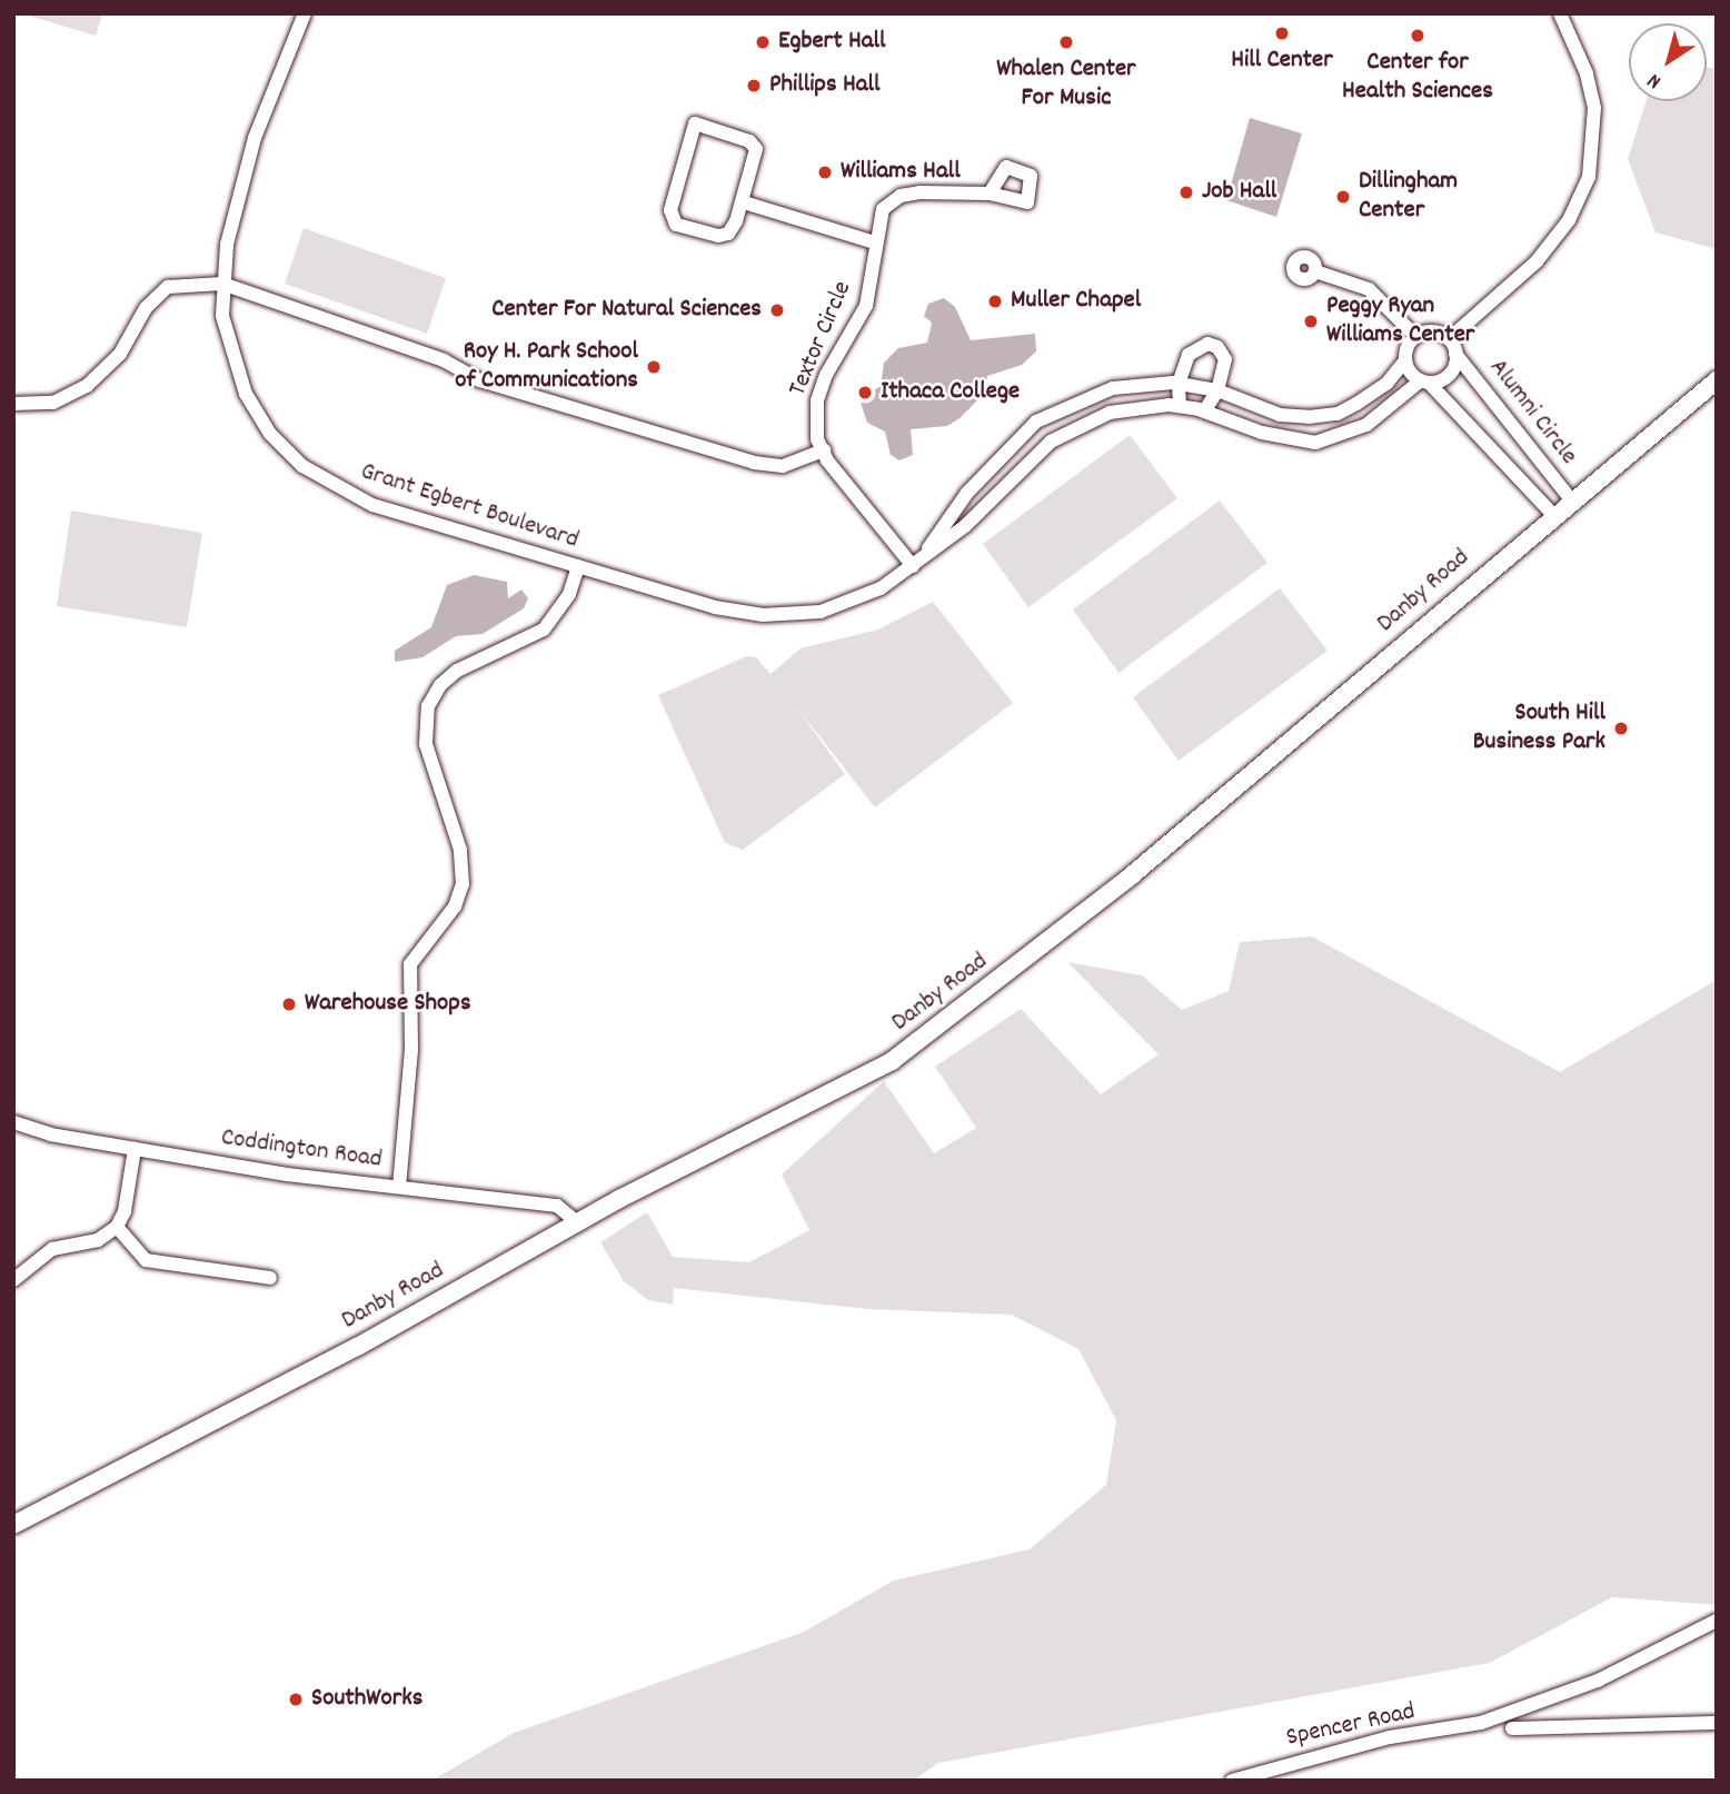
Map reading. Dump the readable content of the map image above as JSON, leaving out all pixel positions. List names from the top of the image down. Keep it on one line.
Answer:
{"streets":{"main road":["Danby Road"],"street":["Textor Circle","Alumni Circle","Grant Egbert Boulevard","Coddington Road","Spencer Road"]},"crossings":[["Textor Circle","Grant Egbert Boulevard"],["Alumni Circle","Grant Egbert Boulevard"],["Alumni Circle","Danby Road"],["Danby Road","Coddington Road"]],"places":["Hill Center","Center for Health Sciences","Egbert Hall","Whalen Center For Music","Phillips Hall","Williams Hall","Job Hall","Dillingham Center","Muller Chapel","Center For Natural Sciences","Peggy Ryan Williams Center","Roy H. Park School of Communications","Ithaca College","South Hill Business Park","Warehouse Shops","SouthWorks"],"north":"bottom left"}
